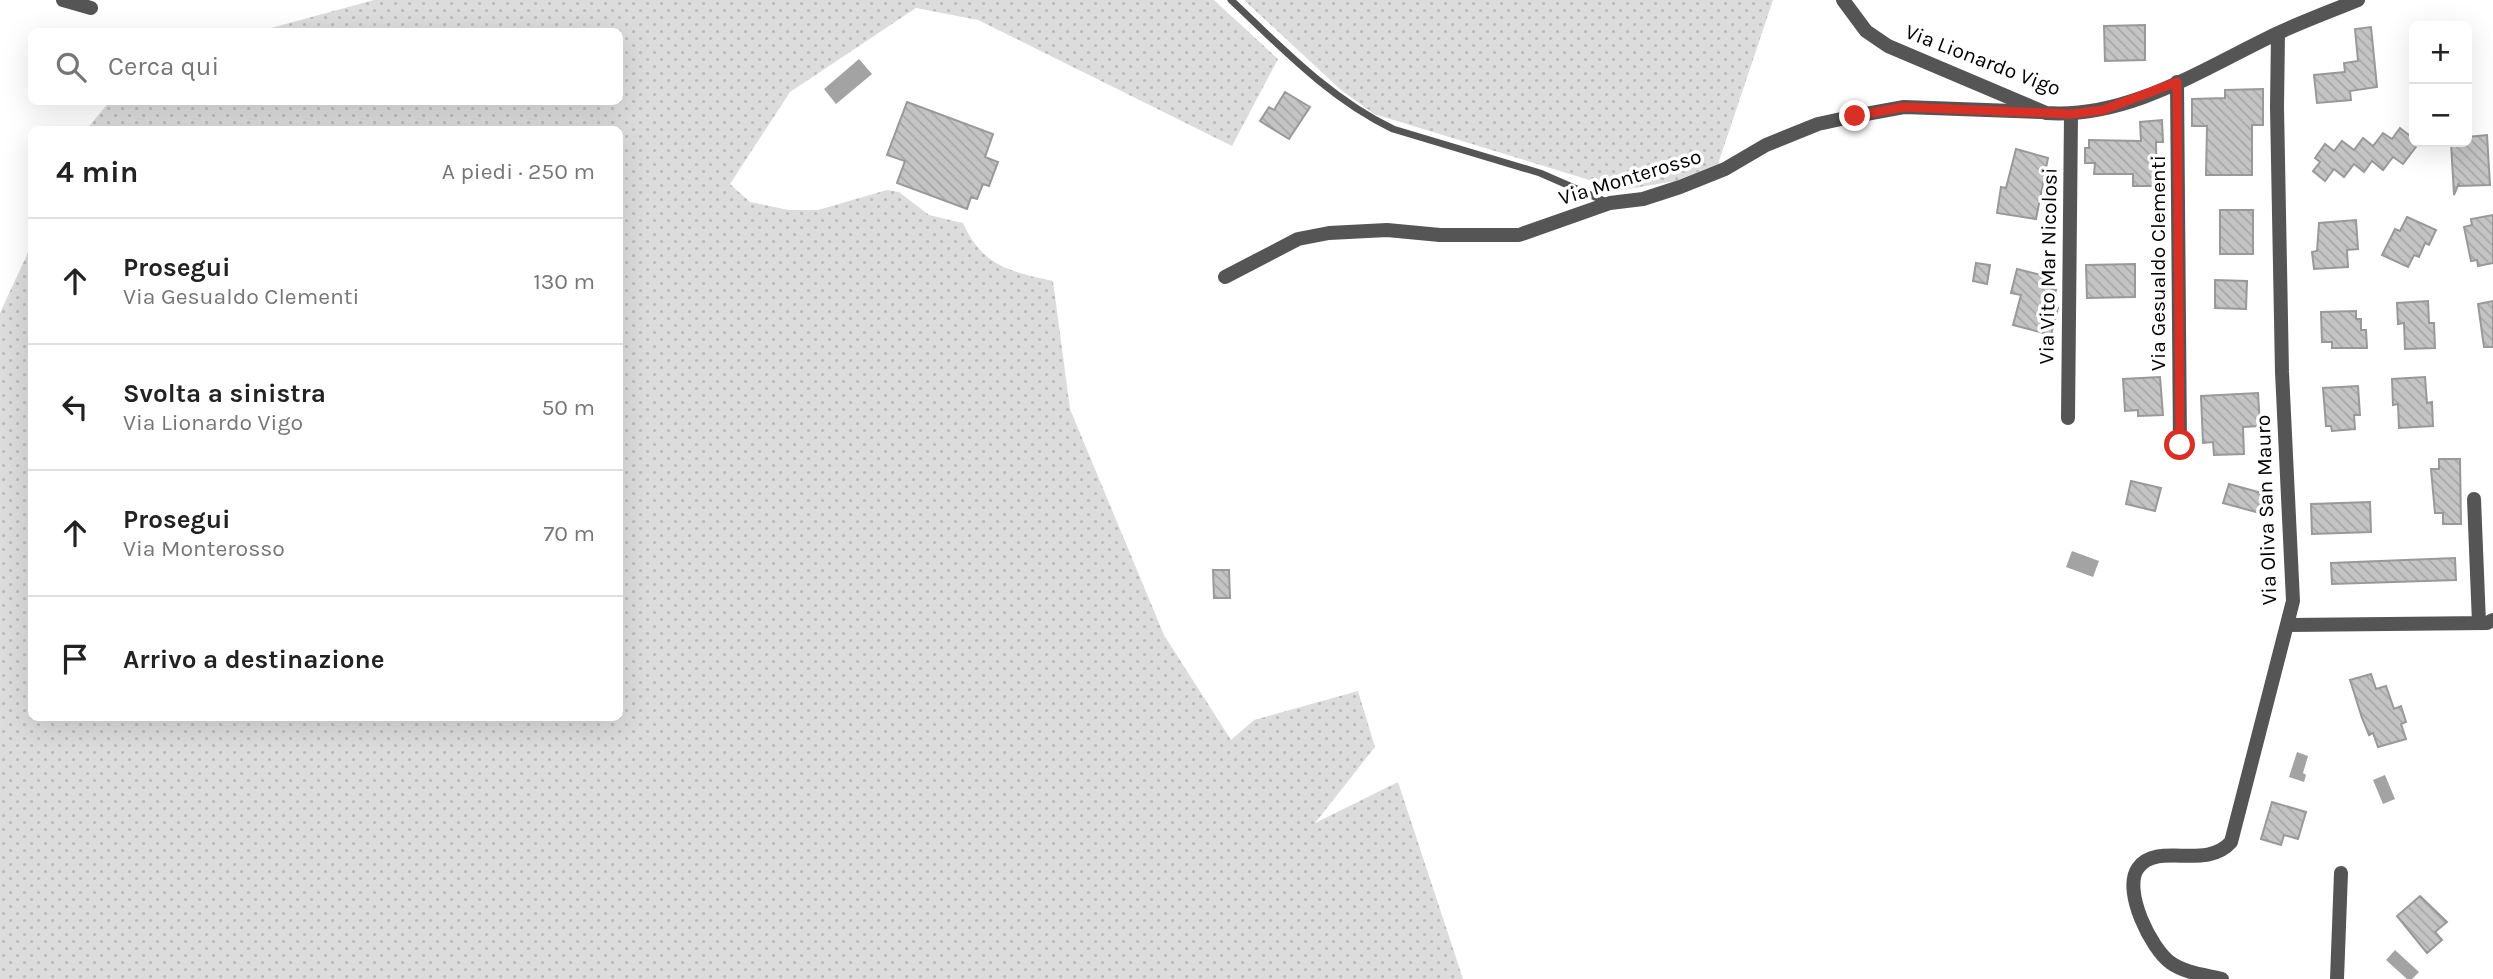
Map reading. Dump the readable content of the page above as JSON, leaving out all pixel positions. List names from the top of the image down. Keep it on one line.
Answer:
{"streets":{"street":["Via Lionardo Vigo","Via Monterosso","Via Gesualdo Clementi","Via Vito Mar Nicolosi","Via Oliva San Mauro"]},"crossings":[["Via Lionardo Vigo","Via Monterosso"],["Via Lionardo Vigo","Via Gesualdo Clementi"],["Via Lionardo Vigo","Via Vito Mar Nicolosi"],["Via Lionardo Vigo","Via Oliva San Mauro"]],"page":{"map_buttons":["+","−"],"search":"Cerca qui","heading":["4 min","A piedi · 250 m"],"list":[["Prosegui","Via Gesualdo Clementi","130 m"],["Svolta a sinistra","Via Lionardo Vigo","50 m"],["Prosegui","Via Monterosso","70 m"],"Arrivo a destinazione"]}}
